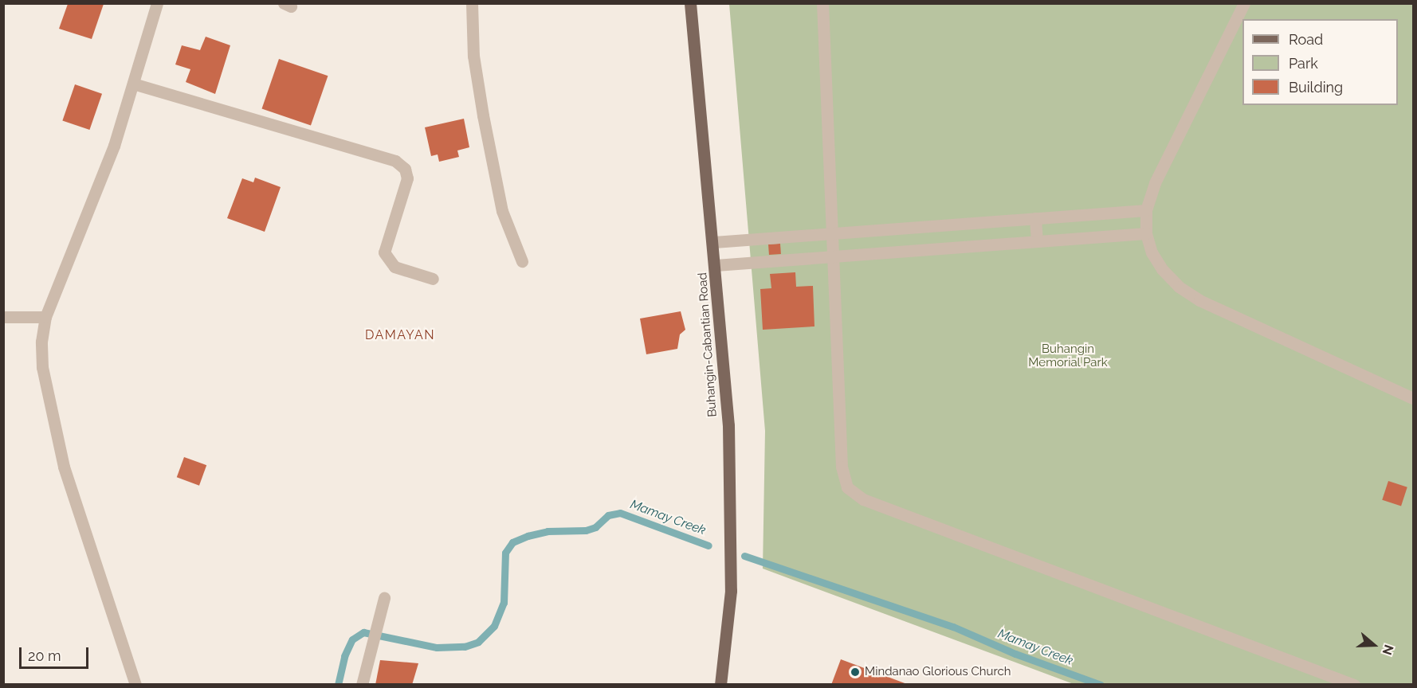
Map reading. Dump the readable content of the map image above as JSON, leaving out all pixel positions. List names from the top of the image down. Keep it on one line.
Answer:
{"streets":{"main road":["Buhangin-Cabantian Road"]},"districts":["DAMAYAN"],"water":["Mamay Creek"],"parks":["Buhangin Memorial Park"],"places":["Mindanao Glorious Church"],"legend":["Road","Park","Building"],"scale_bar":"20 m","north":"right"}
